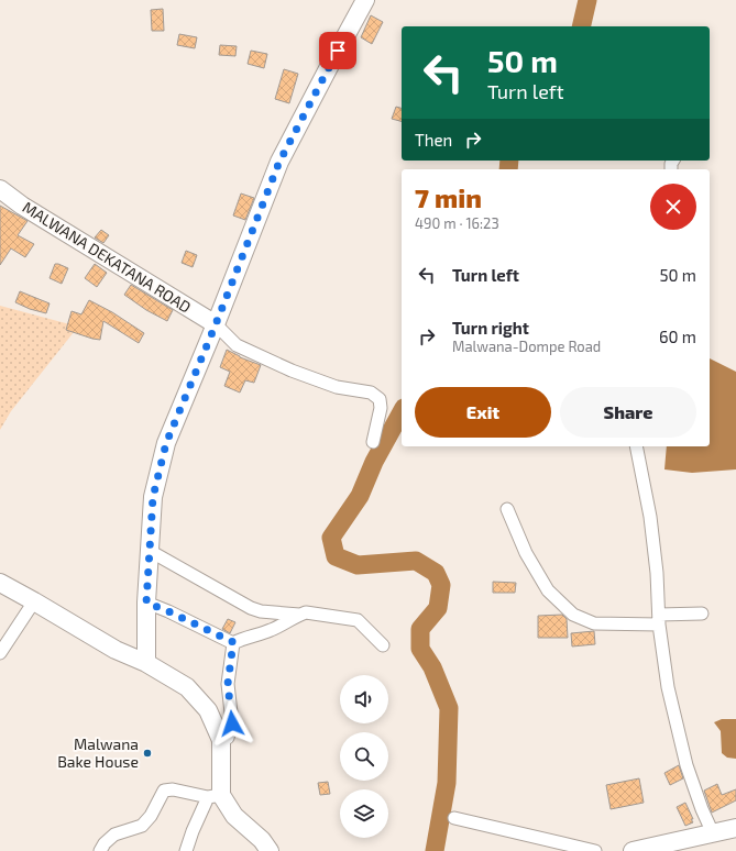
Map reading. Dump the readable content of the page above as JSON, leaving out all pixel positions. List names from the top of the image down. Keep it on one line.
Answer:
{"streets":{"street":["MALWANA DEKATANA ROAD"]},"places":["Malwana Bake House"],"page":{"turn":["50 m","Turn left"],"then":"Then","heading":["7 min","490 m · 16:23"],"list":[{"name":"Turn left","value":"50 m"},{"name":"Turn right","note":"Malwana-Dompe Road","value":"60 m"}],"buttons":["Exit","Share"]}}
